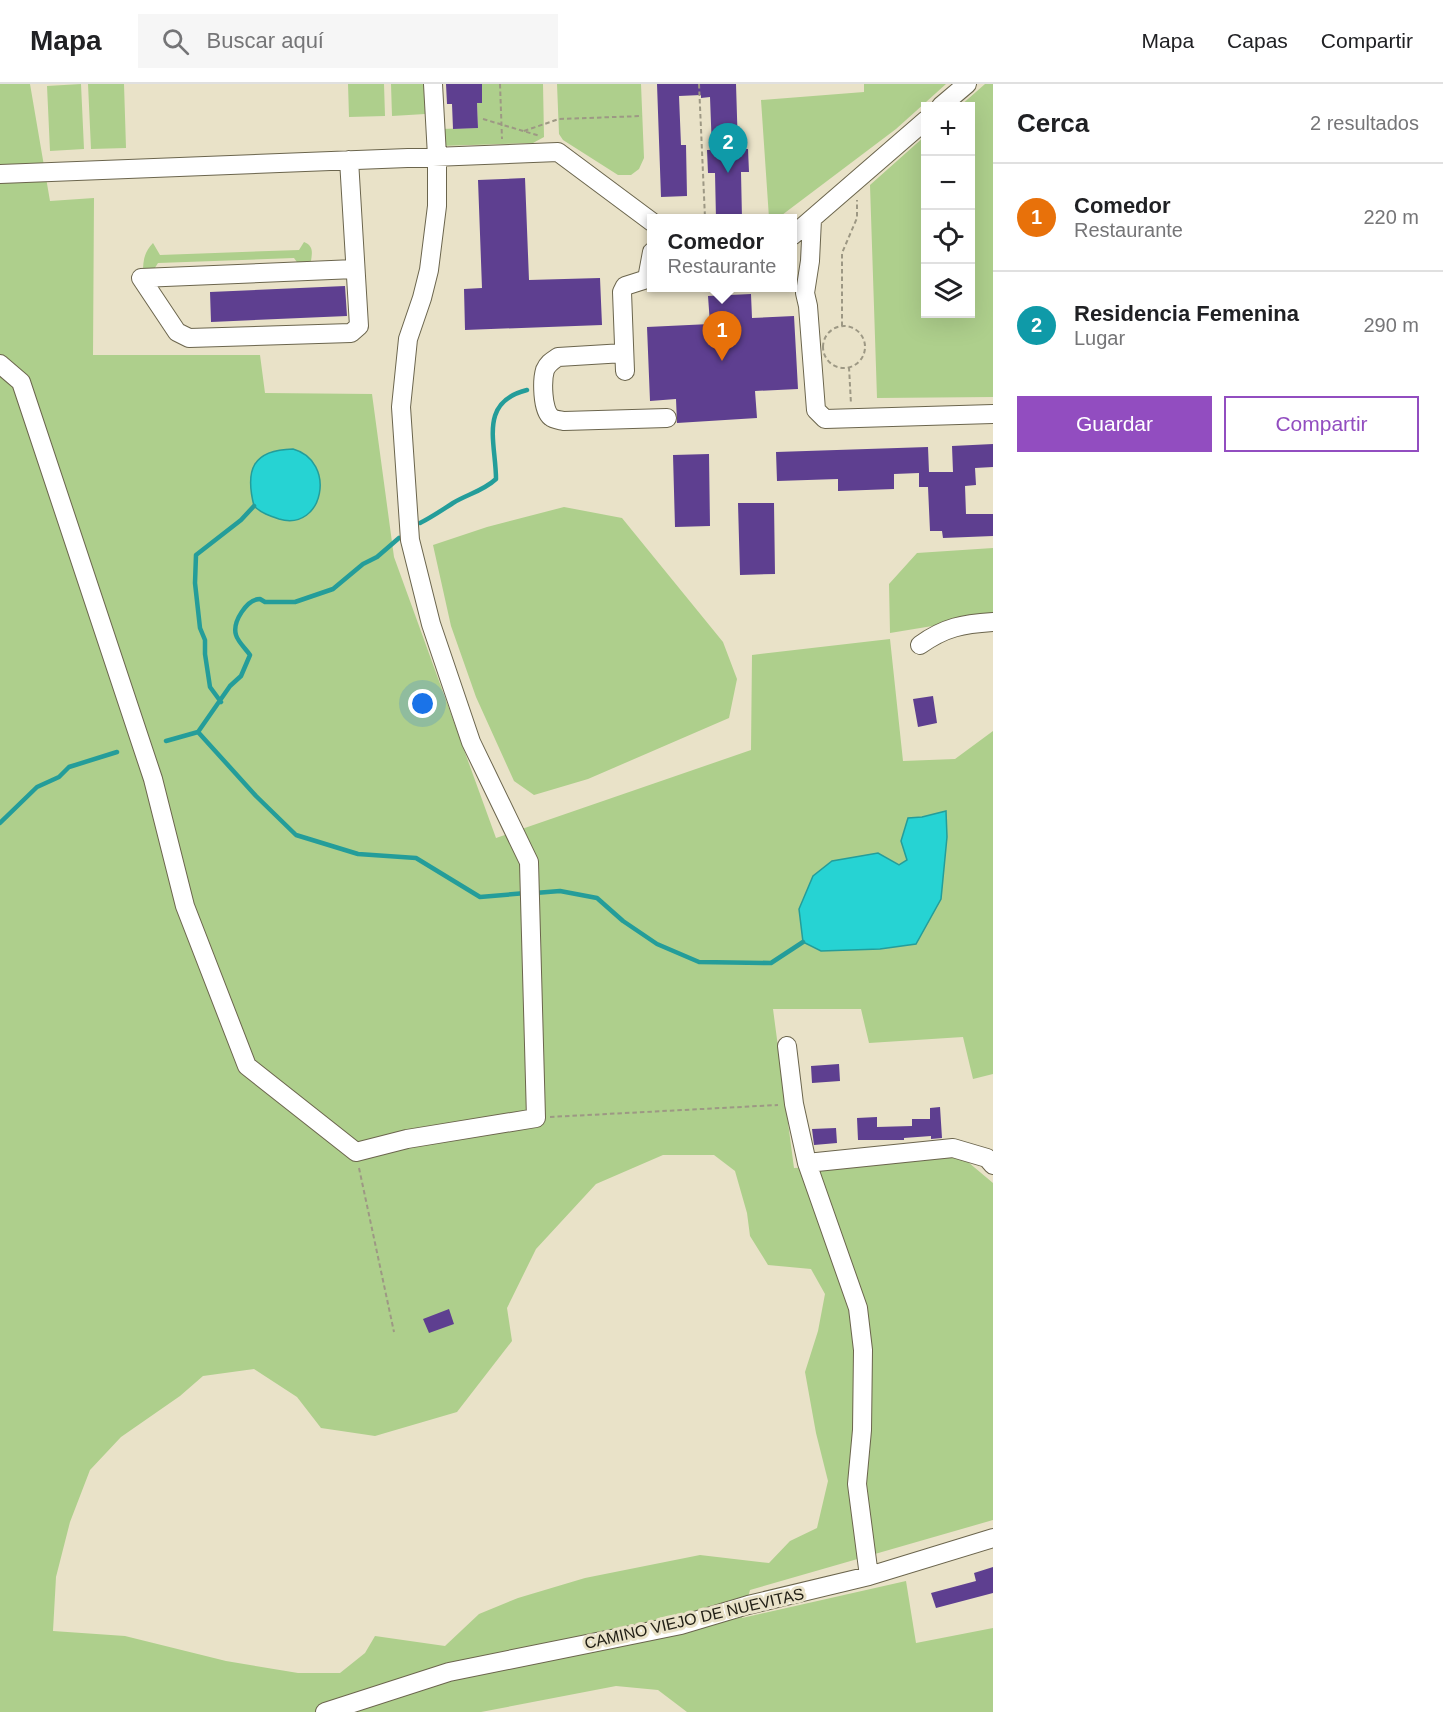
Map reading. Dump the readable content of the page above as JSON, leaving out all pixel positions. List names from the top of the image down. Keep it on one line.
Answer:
{"streets":{"street":["CAMINO VIEJO DE NUEVITAS"]},"page":{"header":"Mapa","search":"Buscar aquí","nav":["Mapa","Capas","Compartir"],"heading":["Cerca","2 resultados"],"map_buttons":["+","−"],"pins":["2","1"],"list":[{"mark":"1","name":"Comedor","note":"Restaurante","value":"220 m"},{"mark":"2","name":"Residencia Femenina","note":"Lugar","value":"290 m"}],"popup":["Comedor","Restaurante"],"buttons":["Guardar","Compartir"]}}
